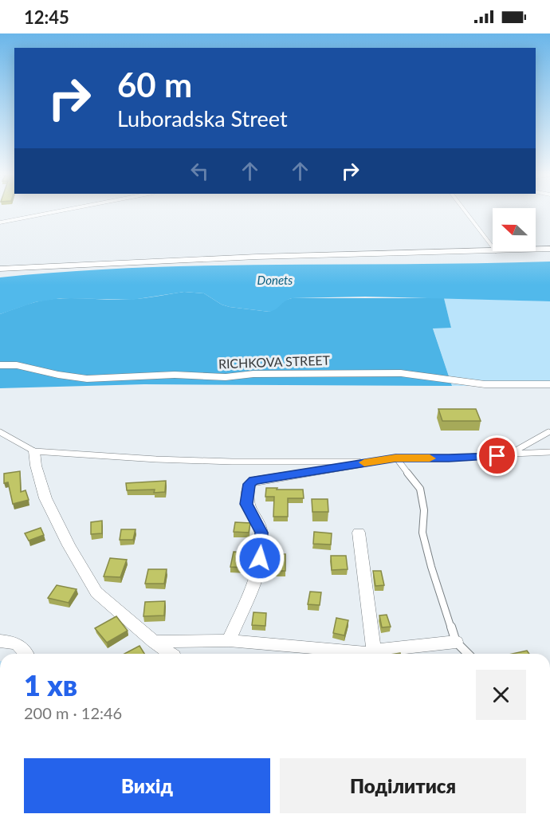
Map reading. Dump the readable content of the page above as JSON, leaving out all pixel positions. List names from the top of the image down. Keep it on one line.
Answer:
{"streets":{"street":["RICHKOVA STREET"]},"water":["Donets"],"north":"left","page":{"status":"12:45","turn":["60 m","Luboradska Street"],"heading":["1 хв","200 m · 12:46"],"buttons":["Вихід","Поділитися"]}}
